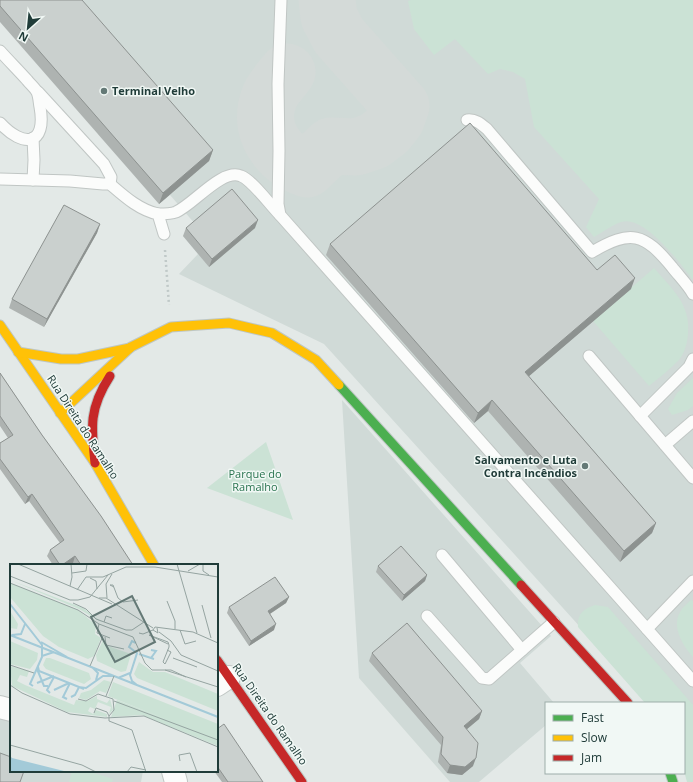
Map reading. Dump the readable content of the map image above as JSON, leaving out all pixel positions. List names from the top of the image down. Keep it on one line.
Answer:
{"streets":{"street":["Rua Direita do Ramalho"]},"parks":["Parque do Ramalho"],"places":["Terminal Velho","Salvamento e Luta Contra Incêndios"],"legend":["Fast","Slow","Jam"],"north":"bottom left"}
